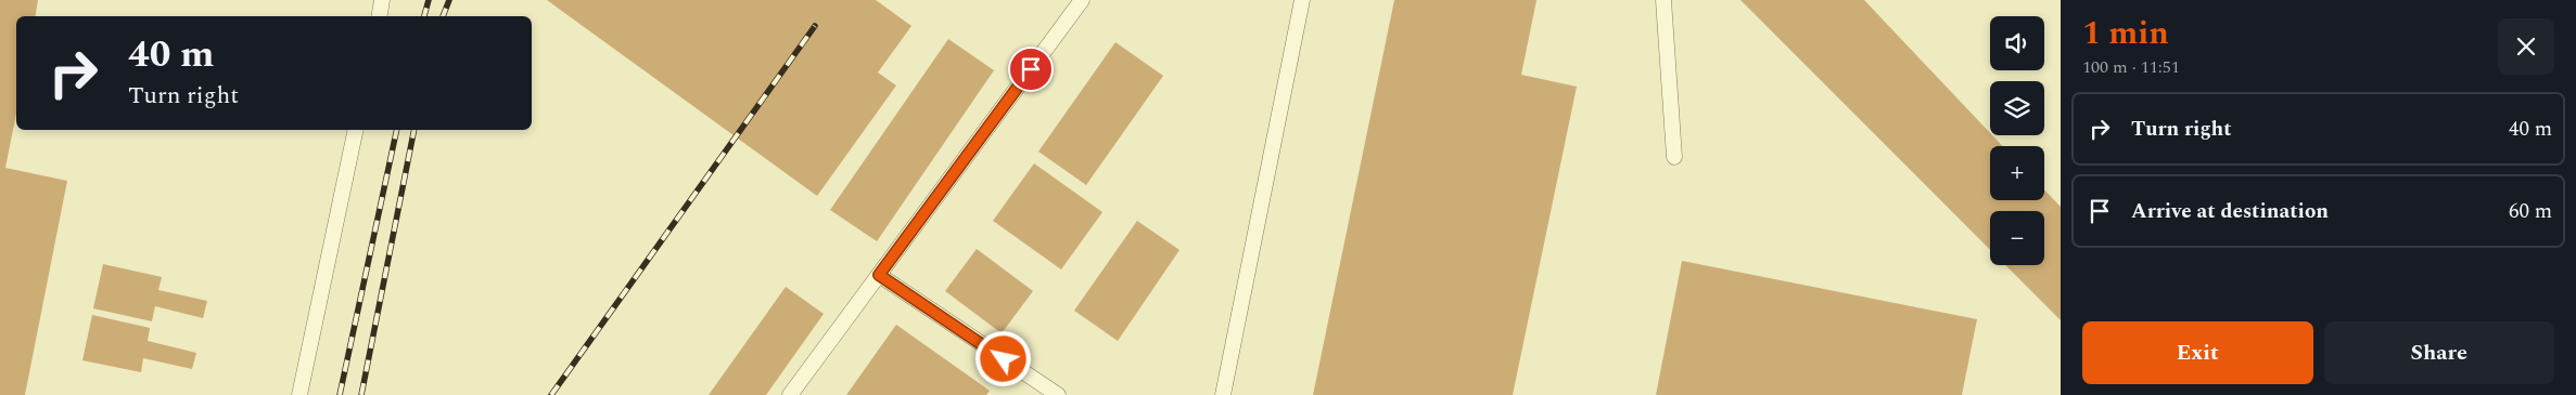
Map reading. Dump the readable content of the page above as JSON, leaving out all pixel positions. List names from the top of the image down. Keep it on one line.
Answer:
{"page":{"heading":["1 min","100 m · 11:51"],"map_buttons":["+","−"],"turn":["40 m","Turn right"],"list":[{"name":"Turn right","value":"40 m"},{"name":"Arrive at destination","value":"60 m"}],"buttons":["Exit","Share"]}}
